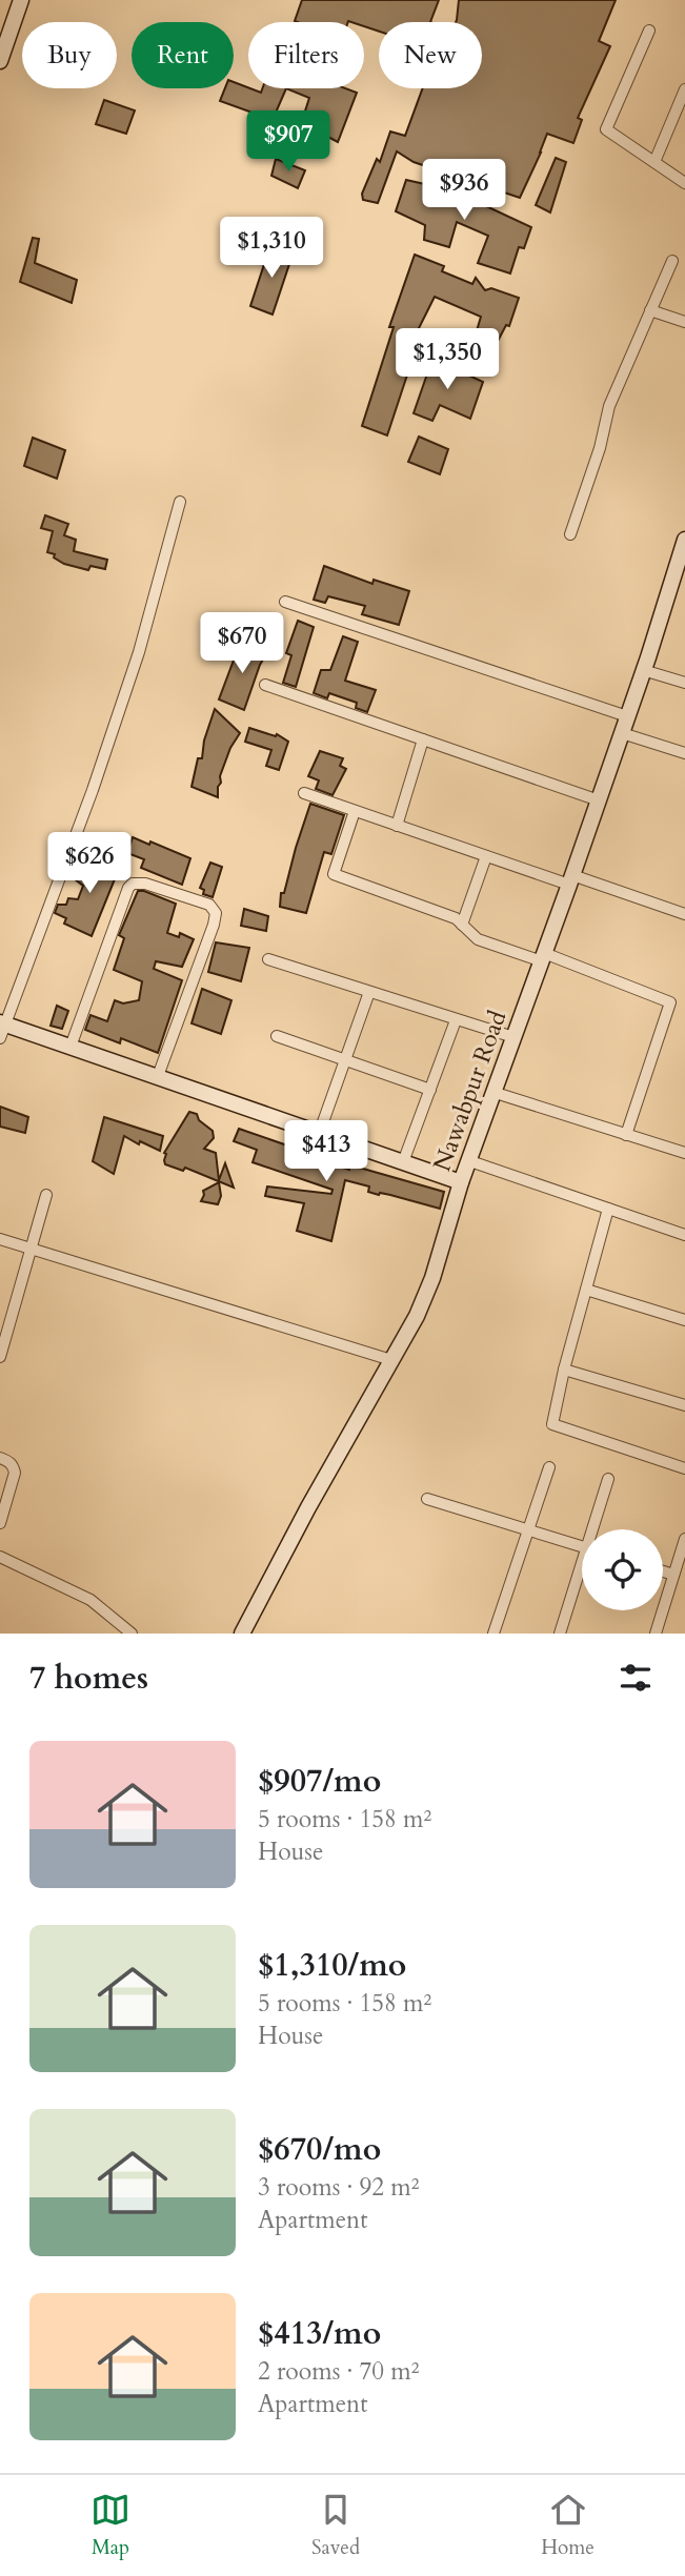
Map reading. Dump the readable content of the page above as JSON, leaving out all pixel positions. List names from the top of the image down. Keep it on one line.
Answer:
{"streets":{"street":["Nawabpur Road"]},"page":{"chip":["Buy","Rent","Filters","New"],"price":["$907","$936","$1,310","$1,350","$670","$626","$413"],"heading":"7 homes","list":[{"name":"$907/mo","note":"5 rooms · 158 m² · House"},{"name":"$1,310/mo","note":"5 rooms · 158 m² · House"},{"name":"$670/mo","note":"3 rooms · 92 m² · Apartment"},{"name":"$413/mo","note":"2 rooms · 70 m² · Apartment"}],"tabs":["Map","Saved","Home"]}}
